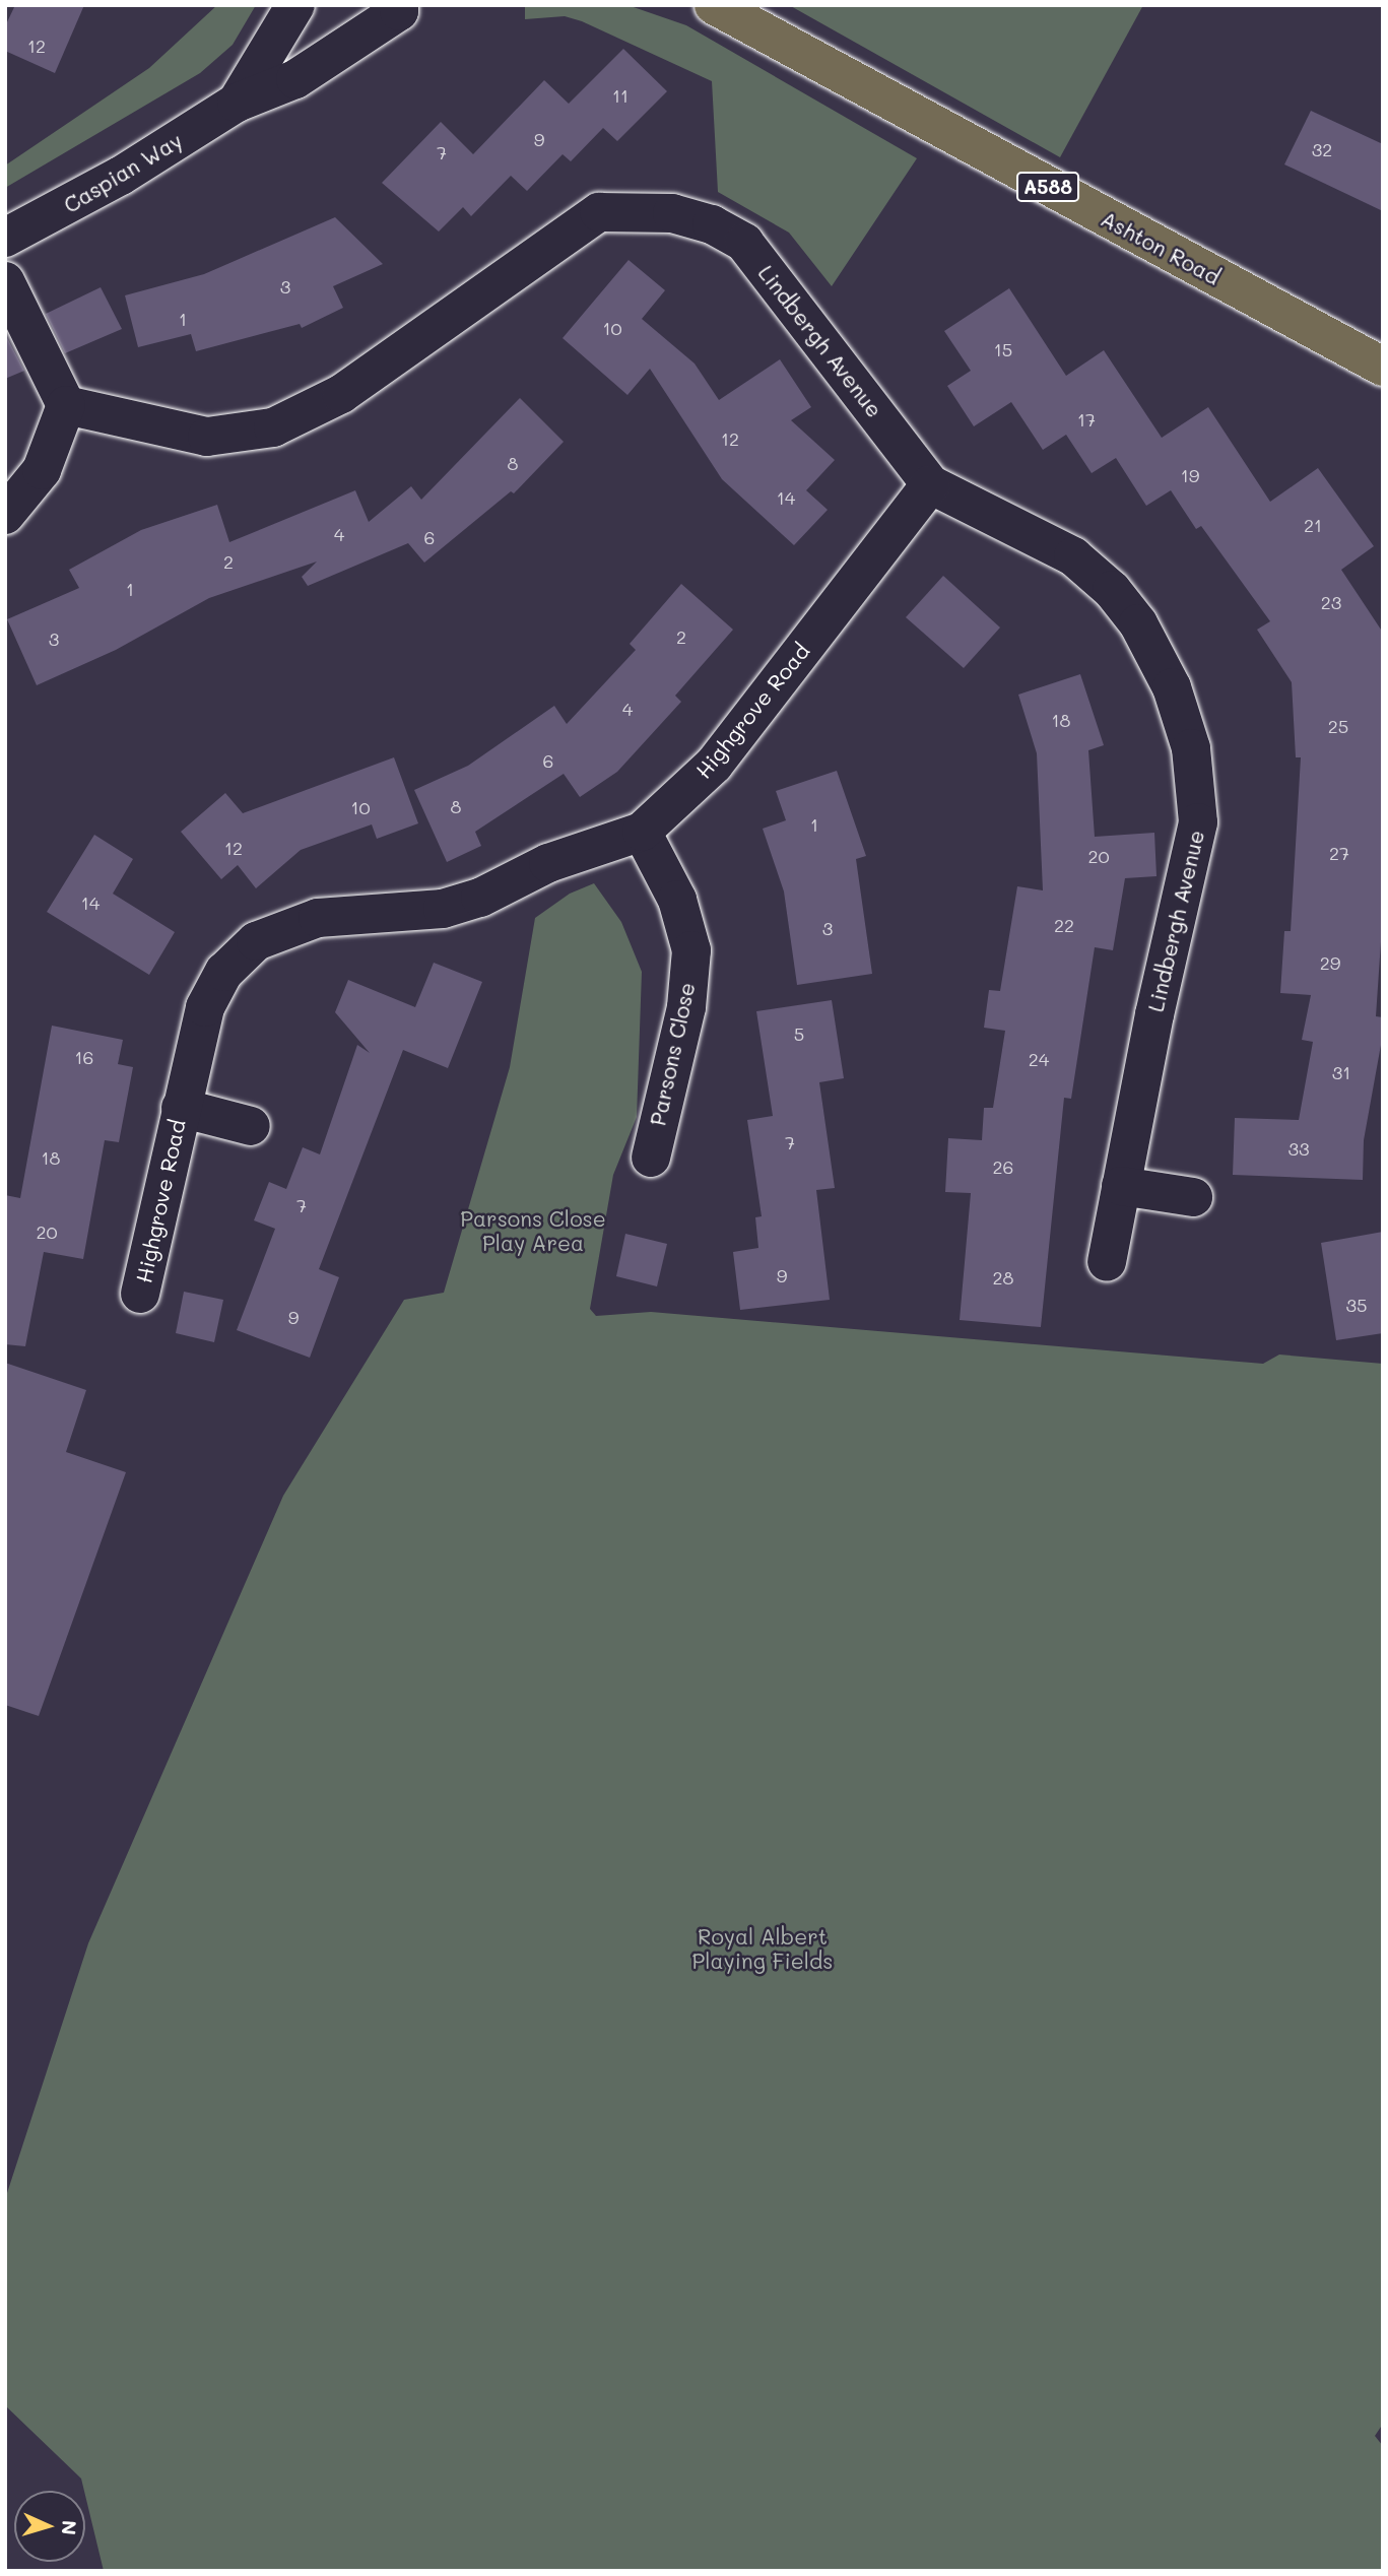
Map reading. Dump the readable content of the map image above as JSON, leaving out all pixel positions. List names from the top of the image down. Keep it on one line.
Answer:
{"streets":{"main road":["A588","Ashton Road"],"street":["Caspian Way","Lindbergh Avenue","Highgrove Road","Parsons Close"]},"crossings":[["Lindbergh Avenue","Highgrove Road"],["Highgrove Road","Parsons Close"]],"parks":["Parsons Close Play Area","Royal Albert Playing Fields"],"house_numbers":["12","11","9","32","7","3","1","10","15","17","12","8","19","14","21","4","6","2","1","23","2","3","4","18","25","6","8","10","1","12","27","20","14","22","3","29","5","16","24","31","7","33","18","26","7","20","9","28","35","9"],"north":"right"}
